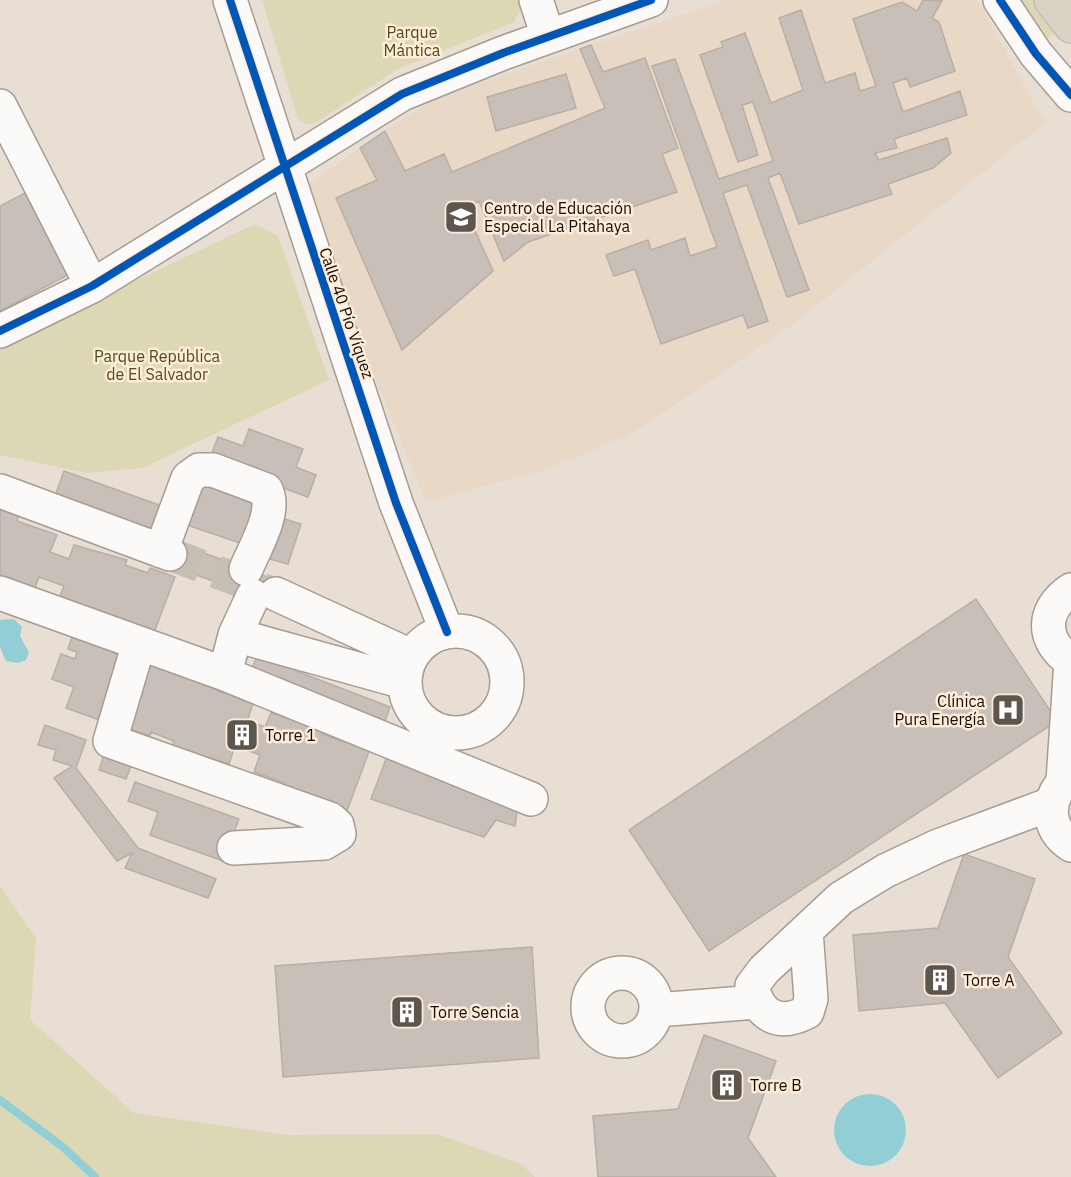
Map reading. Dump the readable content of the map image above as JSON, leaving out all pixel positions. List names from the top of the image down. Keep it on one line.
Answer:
{"streets":{"street":["Calle 40 Pío Víquez"]},"parks":["Parque Mántica","Parque República de El Salvador"],"places":{"school or university":["Centro de Educación Especial La Pitahaya"],"hospital":["Clínica Pura Energía"],"building":["Torre 1","Torre A","Torre Sencia","Torre B"]}}
